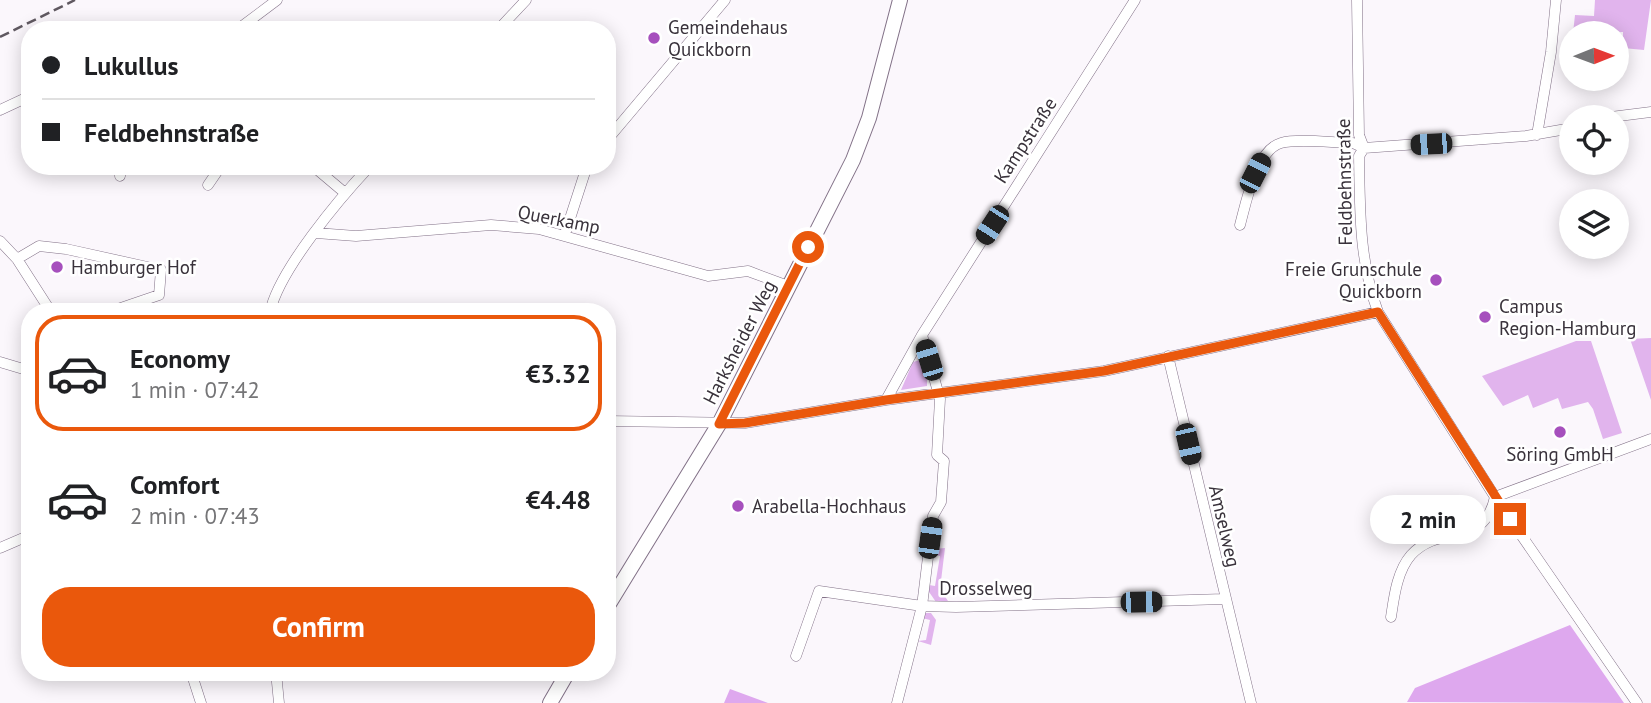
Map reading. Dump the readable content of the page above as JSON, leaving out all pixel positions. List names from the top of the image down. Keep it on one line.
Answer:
{"streets":{"main road":["Harksheider Weg"],"street":["Kampstraße","Feldbehnstraße","Querkamp","Amselweg","Drosselweg"]},"crossings":[["Querkamp","Harksheider Weg"],["Amselweg","Drosselweg"]],"places":["Gemeindehaus Quickborn","Hamburger Hof","Freie Grunschule Quickborn","Campus Region-Hamburg","Söring GmbH","Arabella-Hochhaus"],"north":"right","page":{"banner":["Lukullus","Feldbehnstraße"],"list":[{"name":"Economy","note":"1 min · 07:42","value":"€3.32"},{"name":"Comfort","note":"2 min · 07:43","value":"€4.48"}],"bubble":"2 min","buttons":"Confirm"}}
